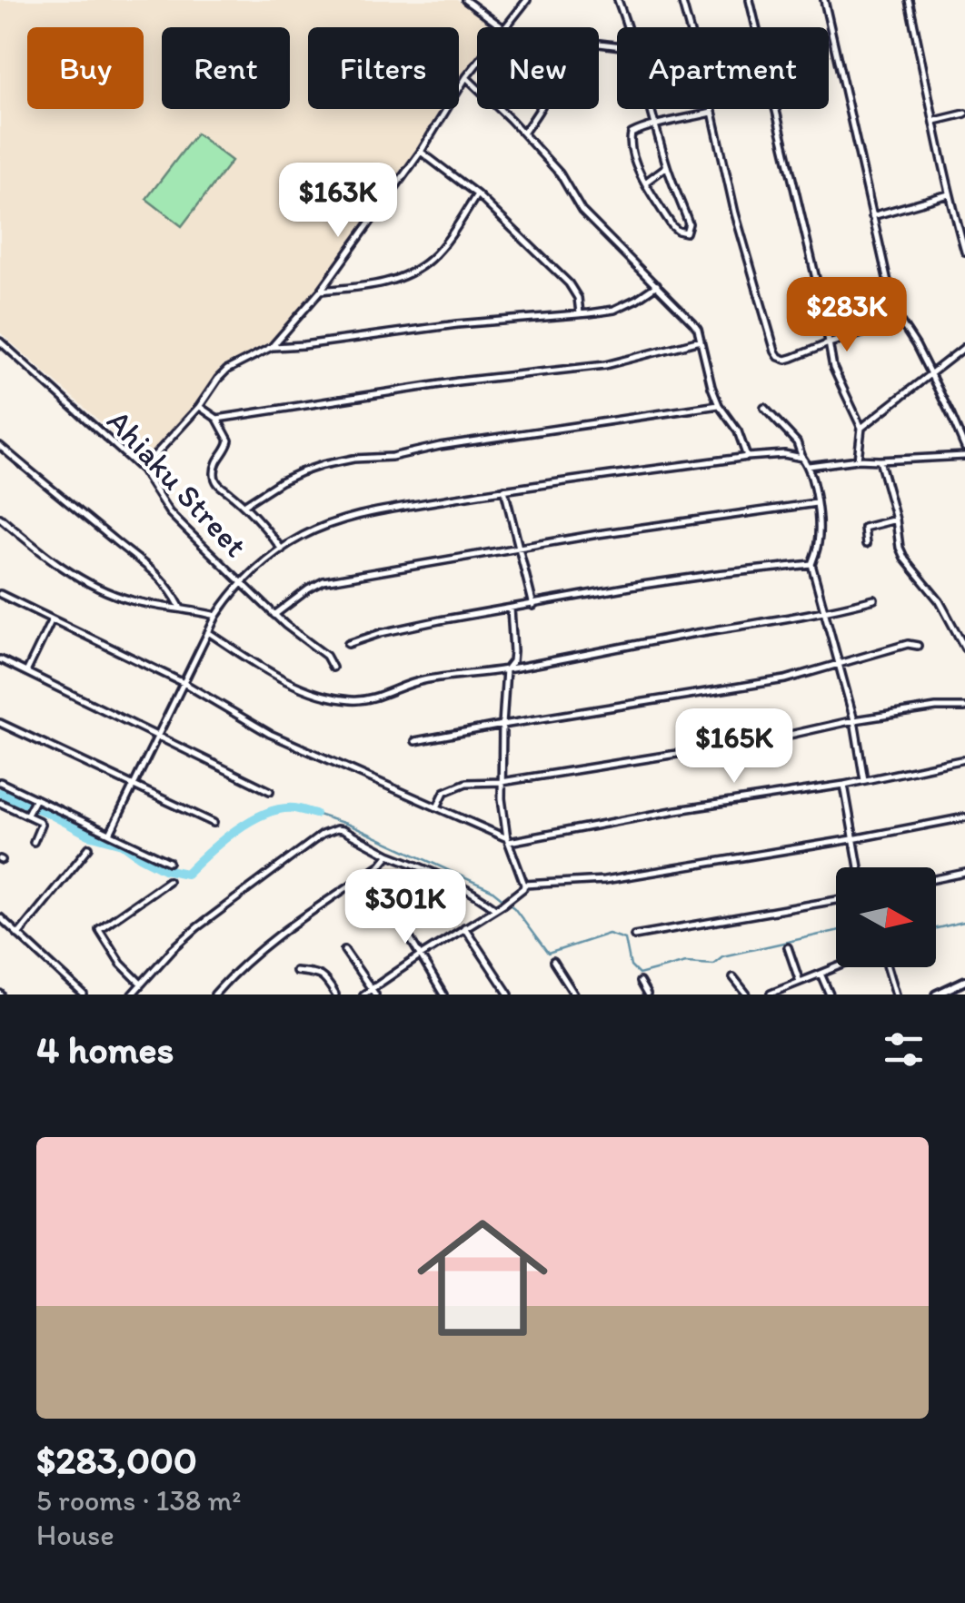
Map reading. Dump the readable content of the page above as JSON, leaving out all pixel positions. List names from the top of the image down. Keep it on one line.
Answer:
{"streets":{"street":["Ahiaku Street"]},"north":"right","page":{"chip":["Buy","Rent","Filters","New","Apartment"],"price":["$163K","$283K","$165K","$301K"],"heading":"4 homes","list":[{"name":"$283,000","note":"5 rooms · 138 m² · House"}]}}
